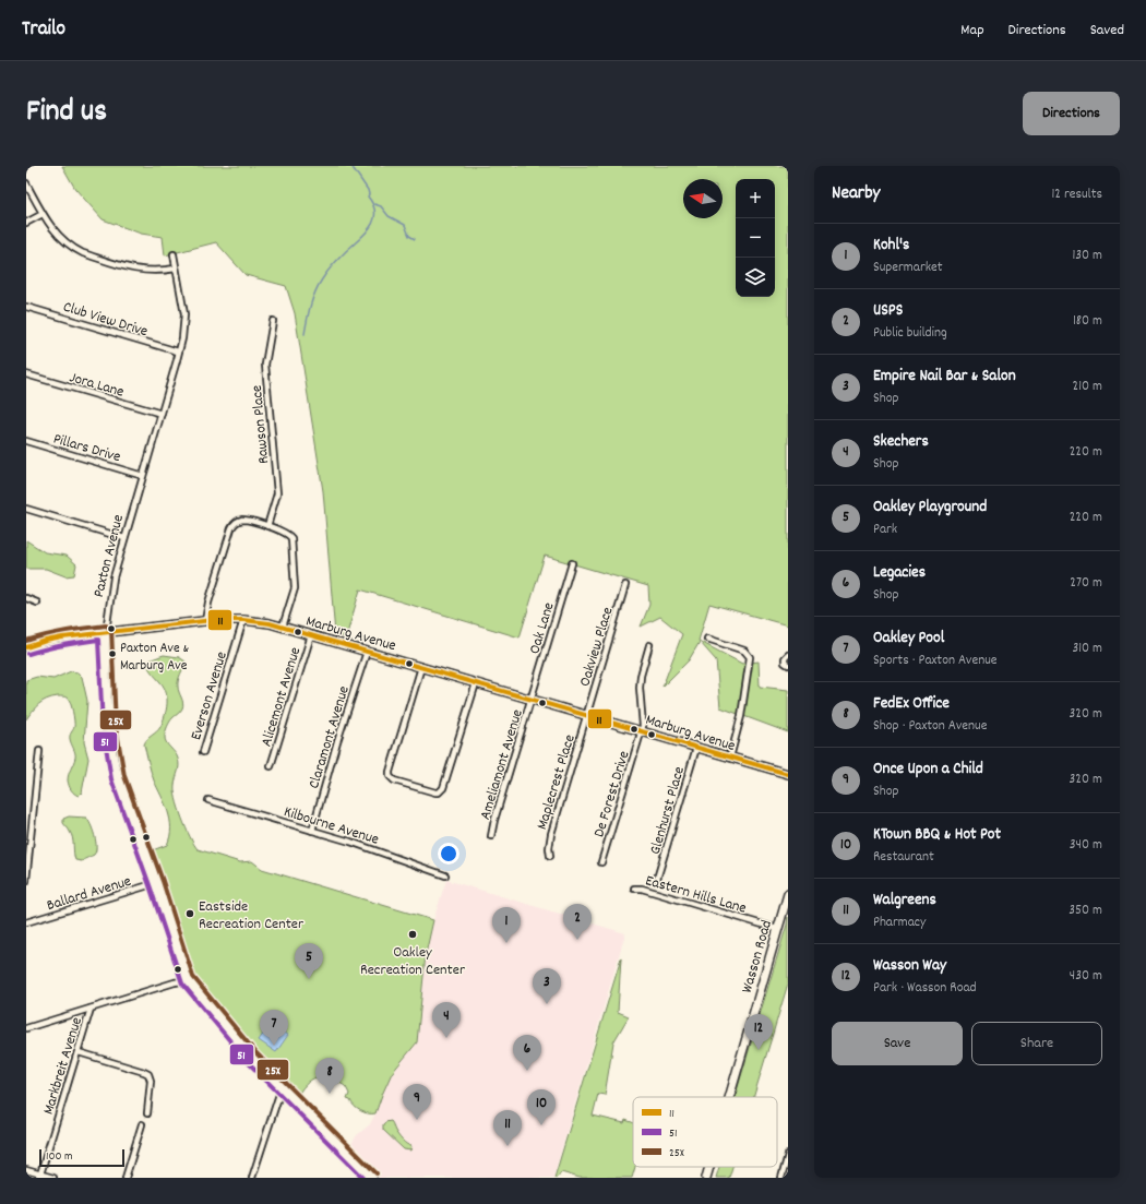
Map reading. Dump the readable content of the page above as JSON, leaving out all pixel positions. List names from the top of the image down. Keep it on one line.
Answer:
{"streets":{"street":["Club View Drive","Jora Lane","Rawson Place","Pillars Drive","Paxton Avenue","Oak Lane","Marburg Avenue","Oakview Place","Everson Avenue","Alicemont Avenue","Claramont Avenue","Ameliamont Avenue","Maplecrest Place","De Forest Drive","Glenhurst Place","Kilbourne Avenue","Ballard Avenue","Eastern Hills Lane","Wasson Road","Markbreit Avenue"]},"crossings":[["Club View Drive","Paxton Avenue"],["Jora Lane","Paxton Avenue"],["Pillars Drive","Paxton Avenue"],["Paxton Avenue","Marburg Avenue"],["Paxton Avenue","Ballard Avenue"],["Oak Lane","Marburg Avenue"],["Oak Lane","Ameliamont Avenue"],["Marburg Avenue","Oakview Place"],["Marburg Avenue","Everson Avenue"],["Marburg Avenue","Alicemont Avenue"],["Marburg Avenue","Claramont Avenue"],["Marburg Avenue","Ameliamont Avenue"],["Marburg Avenue","Maplecrest Place"],["Marburg Avenue","De Forest Drive"],["Marburg Avenue","Glenhurst Place"],["Oakview Place","Maplecrest Place"],["Claramont Avenue","Kilbourne Avenue"],["Eastern Hills Lane","Wasson Road"]],"places":["Paxton Ave & Marburg Ave","Eastside Recreation Center","Oakley Recreation Center"],"lines":["transit line 11","transit line 25X","transit line 51"],"legend":["11","51","25X"],"scale_bar":"100 m","north":"left","page":{"header":"Trailo","nav":["Map","Directions","Saved"],"title":"Find us","buttons":["Directions",["Save","Share"]],"heading":["Nearby","12 results"],"map_buttons":["+","−"],"list":[{"mark":"1","name":"Kohl's","note":"Supermarket","value":"130 m"},{"mark":"2","name":"USPS","note":"Public building","value":"180 m"},{"mark":"3","name":"Empire Nail Bar & Salon","note":"Shop","value":"210 m"},{"mark":"4","name":"Skechers","note":"Shop","value":"220 m"},{"mark":"5","name":"Oakley Playground","note":"Park","value":"220 m"},{"mark":"6","name":"Legacies","note":"Shop","value":"270 m"},{"mark":"7","name":"Oakley Pool","note":"Sports · Paxton Avenue","value":"310 m"},{"mark":"8","name":"FedEx Office","note":"Shop · Paxton Avenue","value":"320 m"},{"mark":"9","name":"Once Upon a Child","note":"Shop","value":"320 m"},{"mark":"10","name":"KTown BBQ & Hot Pot","note":"Restaurant","value":"340 m"},{"mark":"11","name":"Walgreens","note":"Pharmacy","value":"350 m"},{"mark":"12","name":"Wasson Way","note":"Park · Wasson Road","value":"430 m"}],"pins":["2","1","5","3","4","7","12","6","8","9","10","11"],"scale":"100 m"}}
